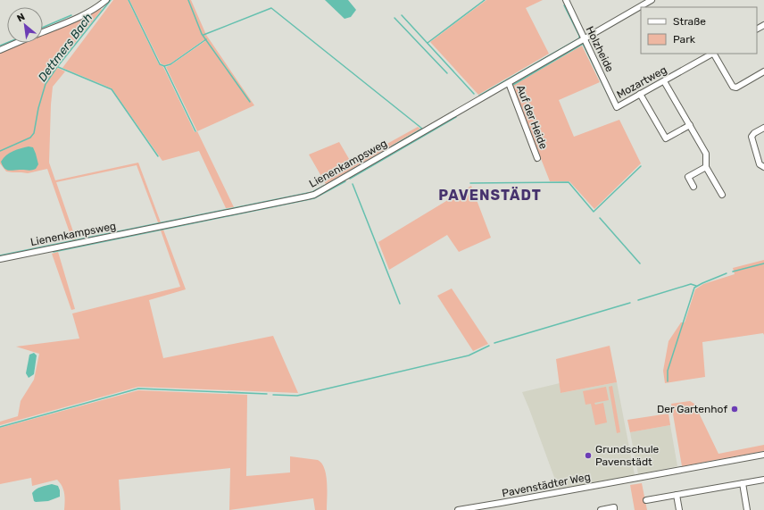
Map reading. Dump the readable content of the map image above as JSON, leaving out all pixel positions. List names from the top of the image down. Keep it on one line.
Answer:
{"streets":{"street":["Holzheide","Mozartweg","Auf der Heide","Lienenkampsweg","Pavenstädter Weg"]},"crossings":[["Holzheide","Mozartweg"],["Holzheide","Lienenkampsweg"],["Auf der Heide","Lienenkampsweg"]],"districts":["PAVENSTÄDT"],"water":["Dettmers Bach"],"places":["Der Gartenhof","Grundschule Pavenstädt"],"legend":["Straße","Park"],"north":"top left"}
